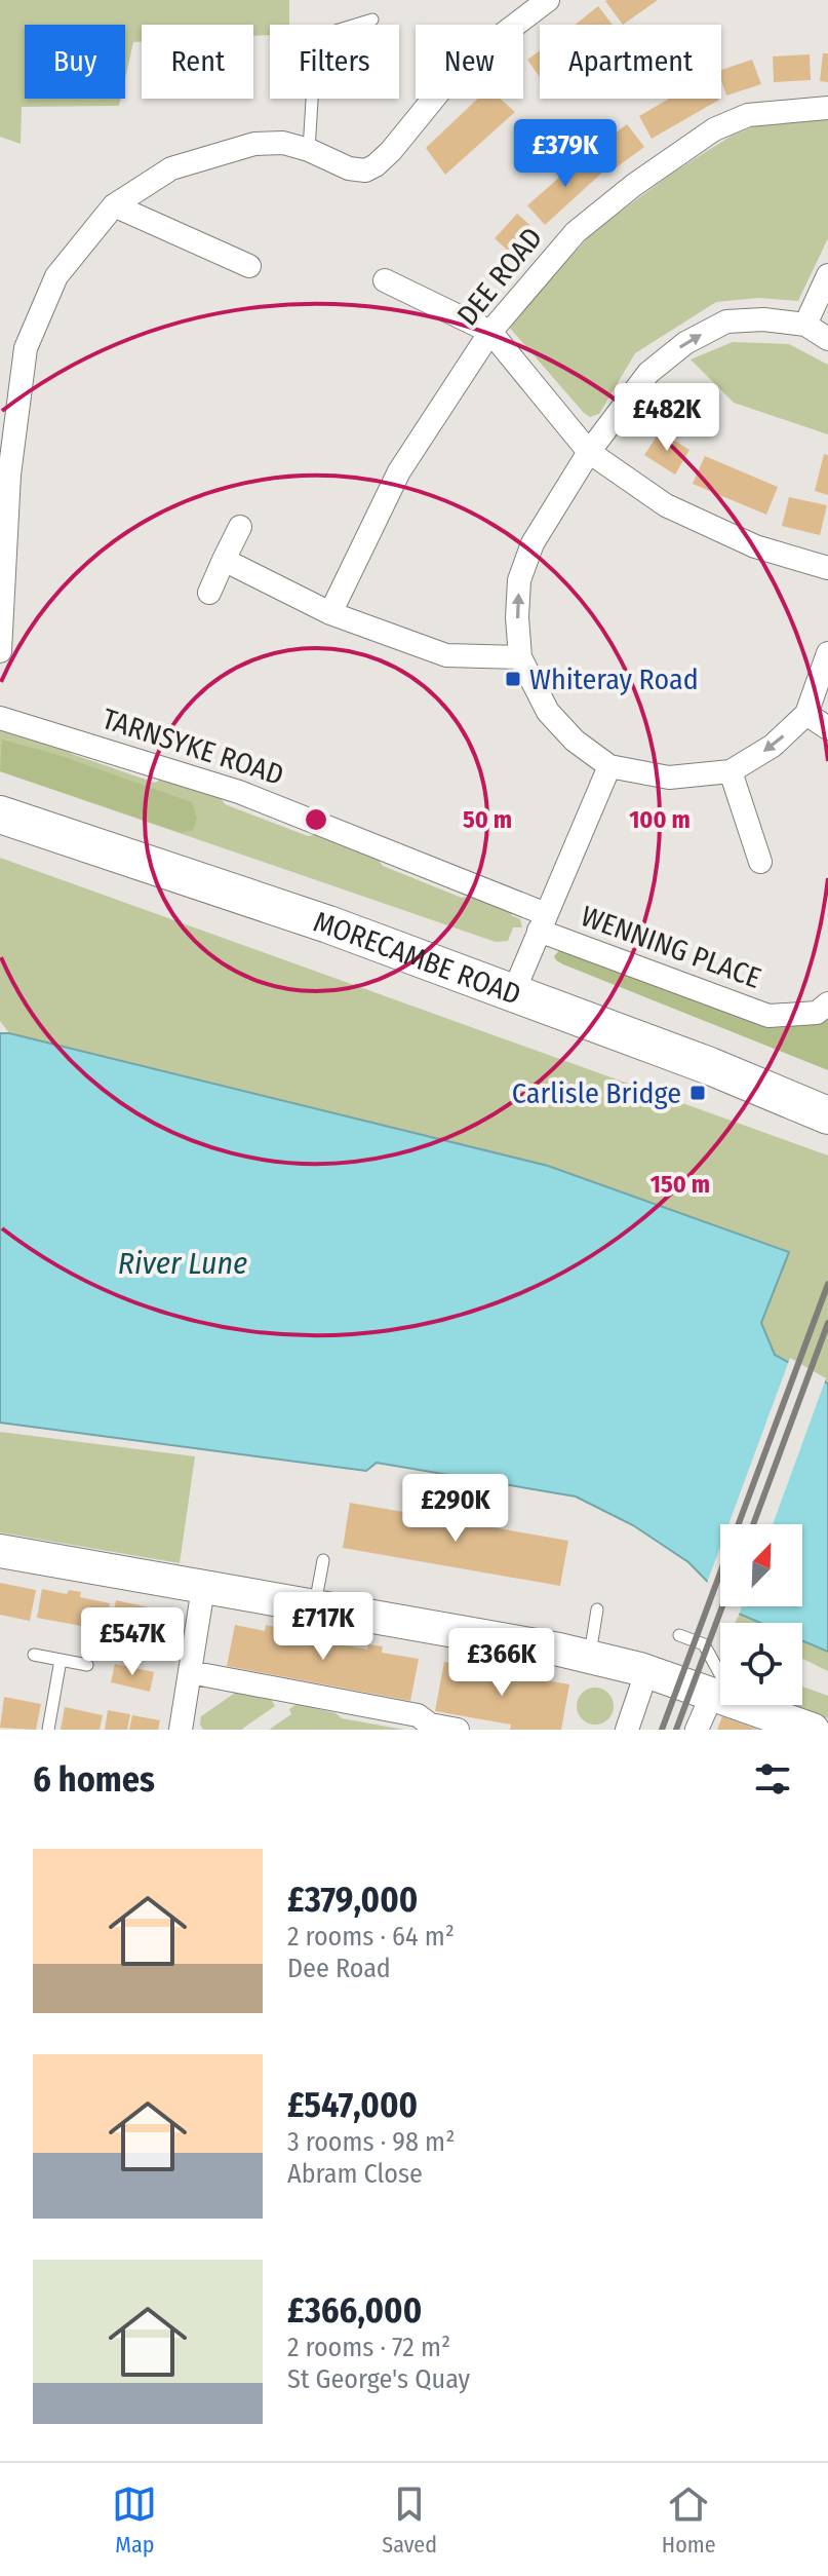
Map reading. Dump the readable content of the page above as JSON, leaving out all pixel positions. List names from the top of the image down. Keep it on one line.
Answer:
{"streets":{"main road":["MORECAMBE ROAD"],"street":["DEE ROAD","TARNSYKE ROAD","WENNING PLACE"]},"crossings":[["TARNSYKE ROAD","WENNING PLACE"]],"water":["River Lune"],"places":{"transit":["Whiteray Road","Carlisle Bridge"]},"north":"top right","page":{"chip":["Buy","Rent","Filters","New","Apartment"],"price":["£379K","£482K","£290K","£717K","£547K","£366K"],"heading":"6 homes","list":[{"name":"£379,000","note":"2 rooms · 64 m² · Dee Road"},{"name":"£547,000","note":"3 rooms · 98 m² · Abram Close"},{"name":"£366,000","note":"2 rooms · 72 m² · St George's Quay"}],"tabs":["Map","Saved","Home"]},"rings":["50 m","100 m","150 m"]}
